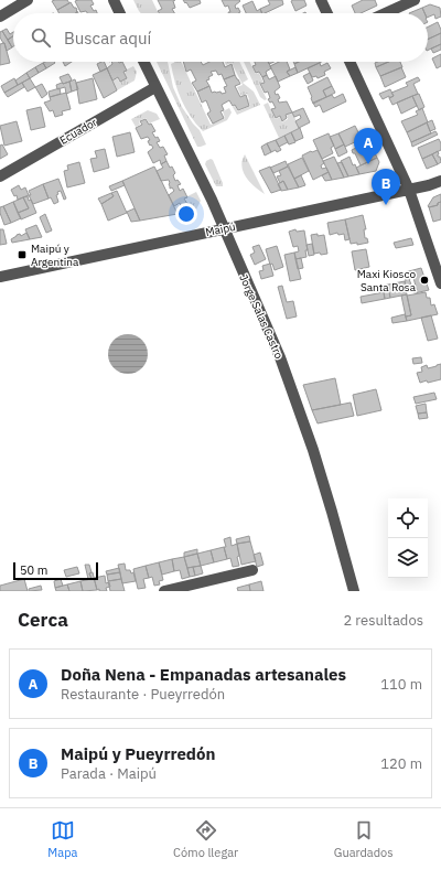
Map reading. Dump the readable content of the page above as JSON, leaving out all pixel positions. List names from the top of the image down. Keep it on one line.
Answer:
{"streets":{"street":["Ecuador","Maipú","Jorge Salas Castro"]},"crossings":[["Ecuador","Jorge Salas Castro"],["Maipú","Jorge Salas Castro"]],"places":{"transit":["Maipú y Argentina"],"other":["Maxi Kiosco Santa Rosa"]},"scale_bar":"50 m","page":{"search":"Buscar aquí","pins":["A","B"],"scale":"50 m","heading":["Cerca","2 resultados"],"list":[{"mark":"A","name":"Doña Nena - Empanadas artesanales","note":"Restaurante · Pueyrredón","value":"110 m"},{"mark":"B","name":"Maipú y Pueyrredón","note":"Parada · Maipú","value":"120 m"}],"nav":["Mapa","Cómo llegar","Guardados"]}}
